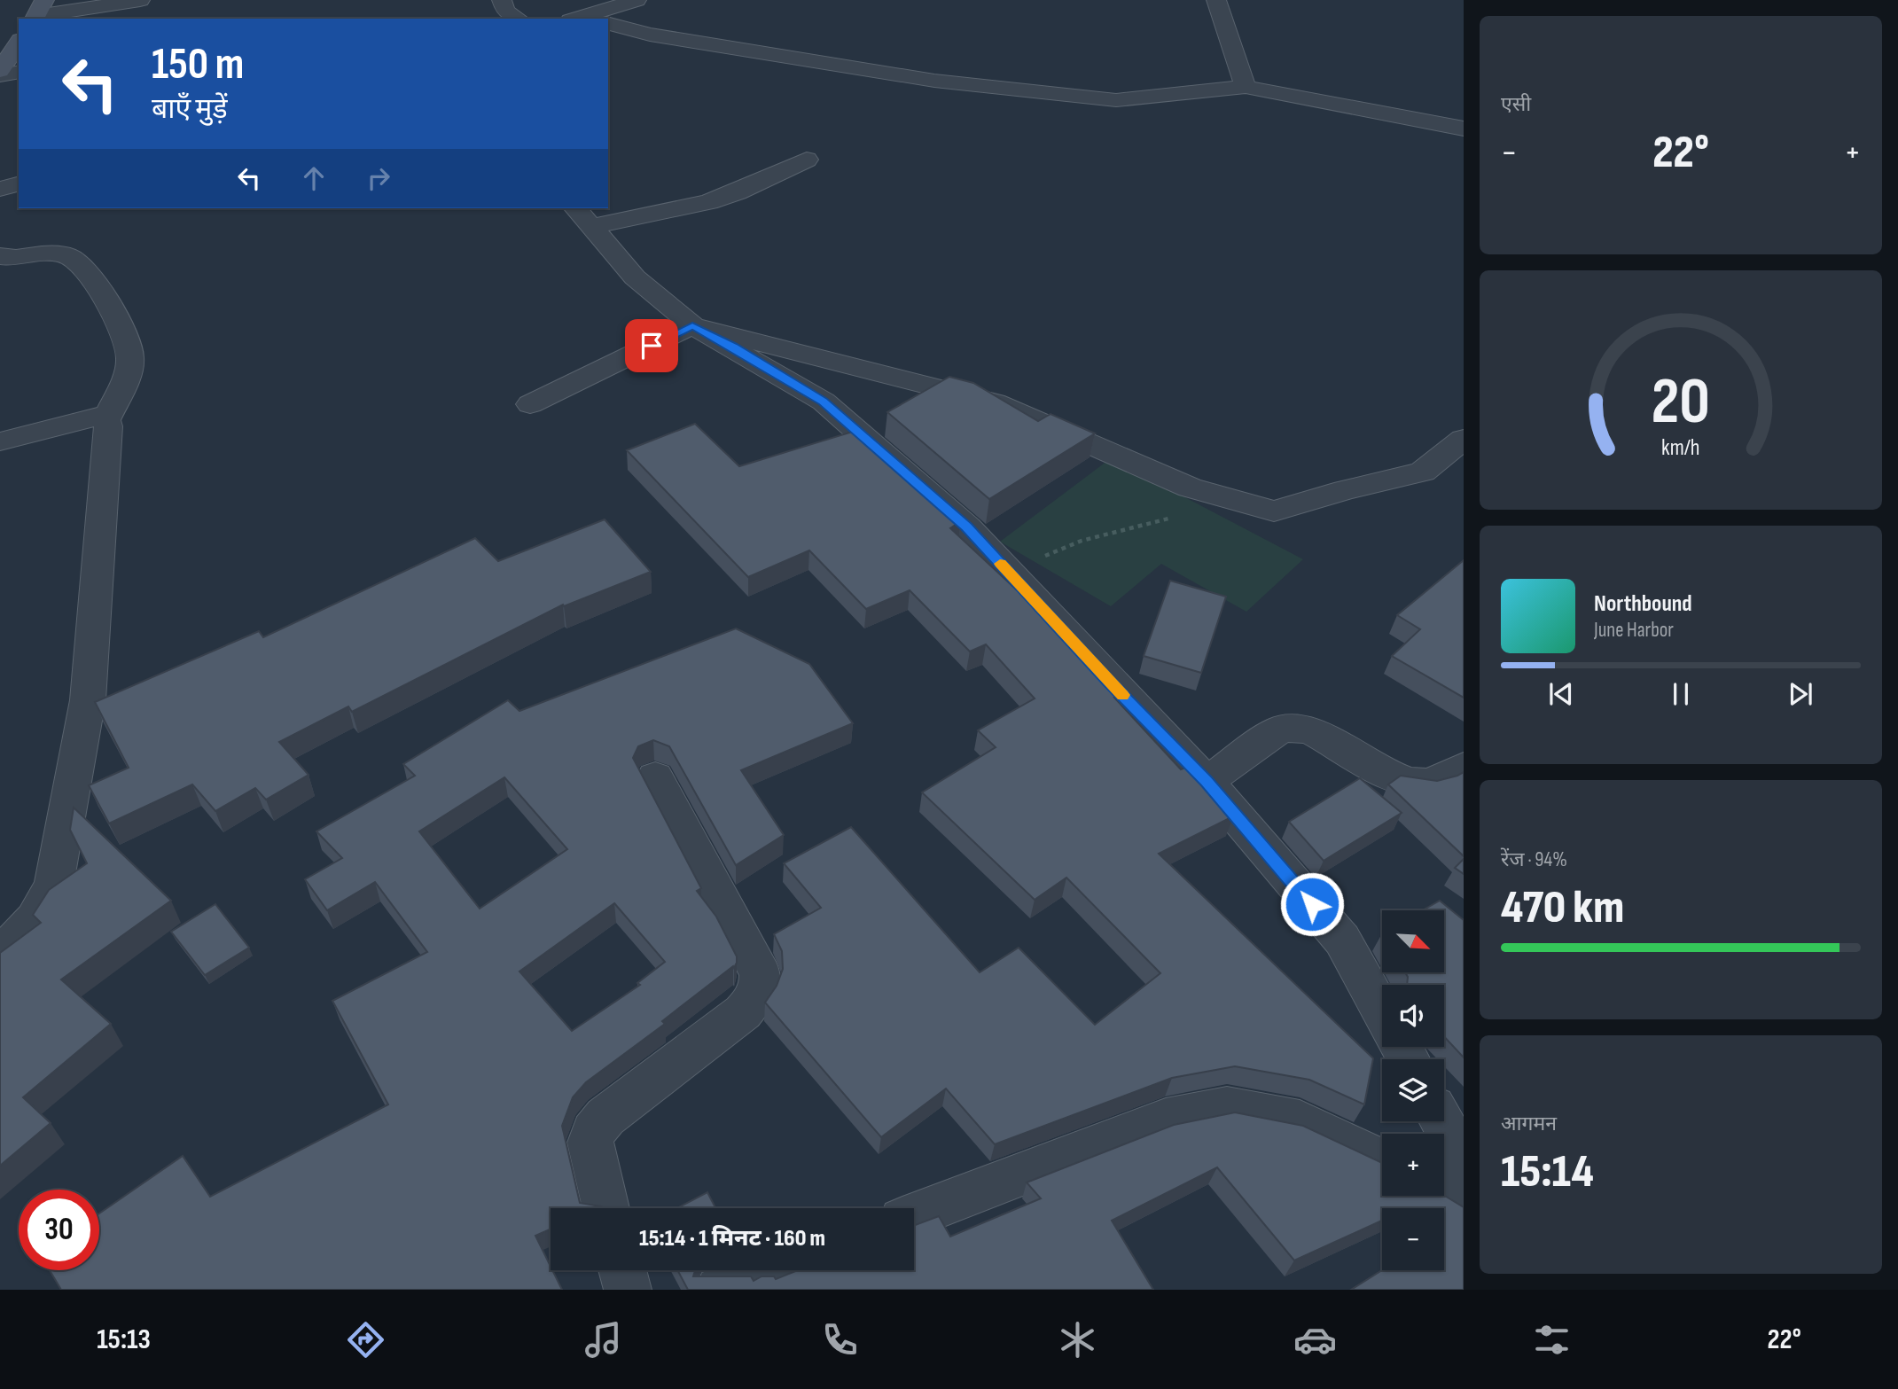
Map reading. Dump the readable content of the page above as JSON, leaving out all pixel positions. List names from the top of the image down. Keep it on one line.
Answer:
{"north":"bottom right","page":{"tile":["एसी",["रेंज · 94%","470 km"],["आगमन","15:14"]],"turn":["150 m","बाएँ मुड़ें"],"heat":["−","22°","+"],"song":["Northbound","June Harbor"],"map_buttons":["+","−"],"limit":"30","trip":"15:14 · 1 मिनट · 160 m","tabs":["15:13","22°"],"gauge":["20","km/h"]}}
